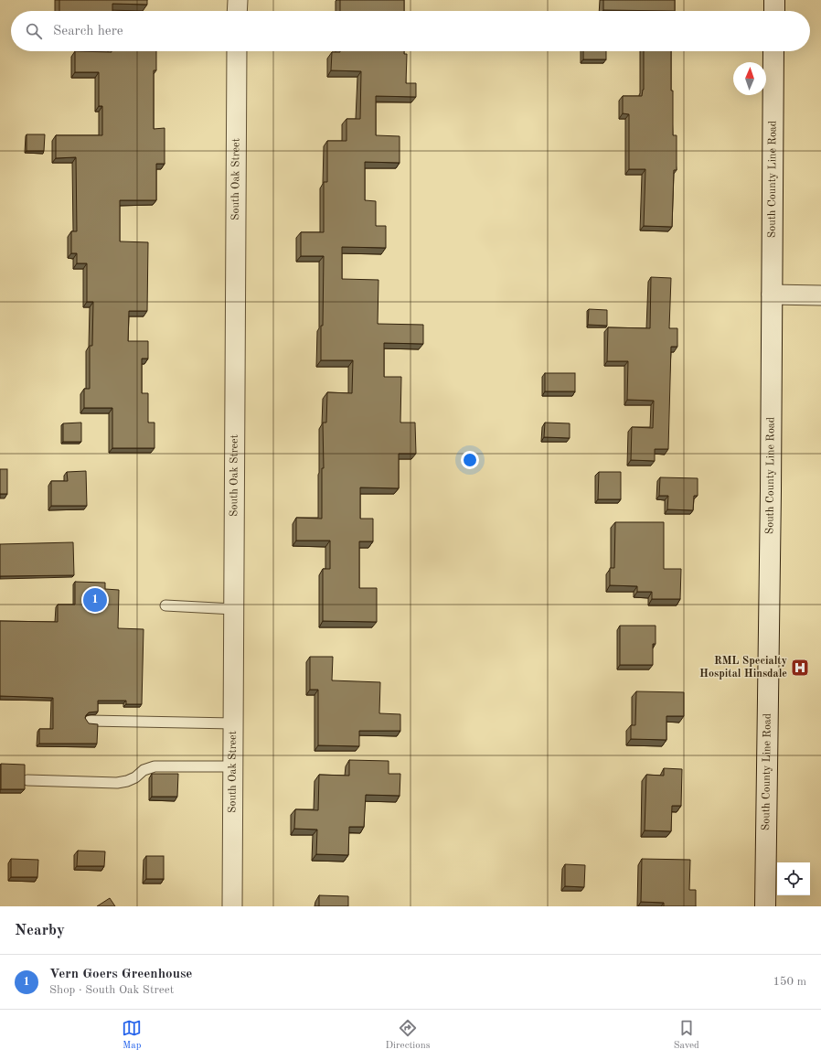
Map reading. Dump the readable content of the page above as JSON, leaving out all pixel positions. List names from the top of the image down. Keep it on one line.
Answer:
{"streets":{"main road":["South County Line Road"],"street":["South Oak Street"]},"places":{"hospital":["RML Specialty Hospital Hinsdale"]},"north":"top","page":{"search":"Search here","pins":"1","heading":"Nearby","list":[{"mark":"1","name":"Vern Goers Greenhouse","note":"Shop · South Oak Street","value":"150 m"}],"nav":["Map","Directions","Saved"]}}
